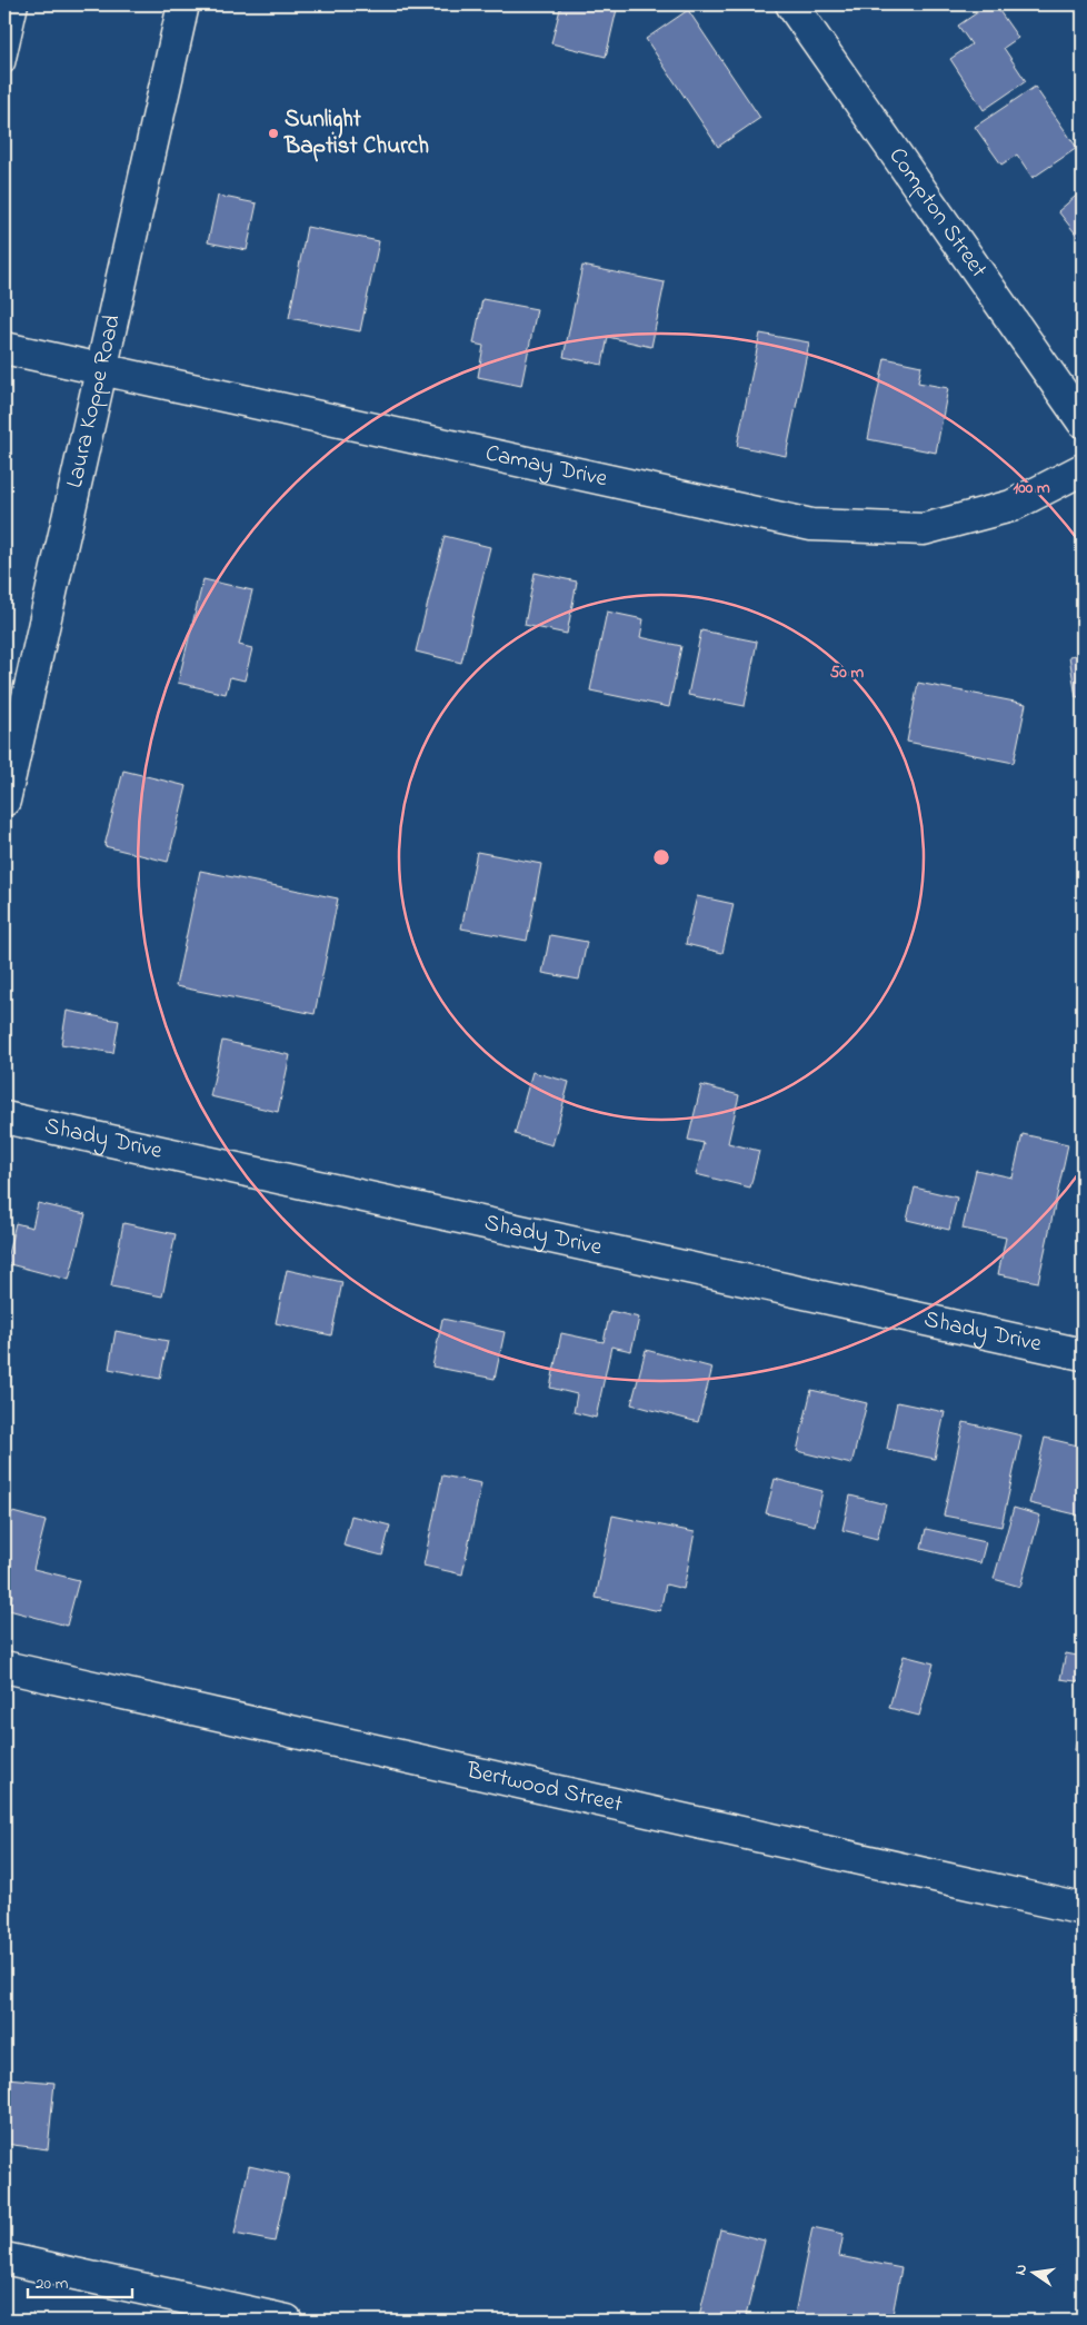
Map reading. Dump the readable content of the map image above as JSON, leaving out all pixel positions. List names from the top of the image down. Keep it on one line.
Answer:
{"streets":{"street":["Compton Street","Laura Koppe Road","Camay Drive","Shady Drive","Bertwood Street"]},"crossings":[["Laura Koppe Road","Camay Drive"]],"places":["Sunlight Baptist Church"],"scale_bar":"20 m","north":"left","rings":["100 m","50 m"]}
